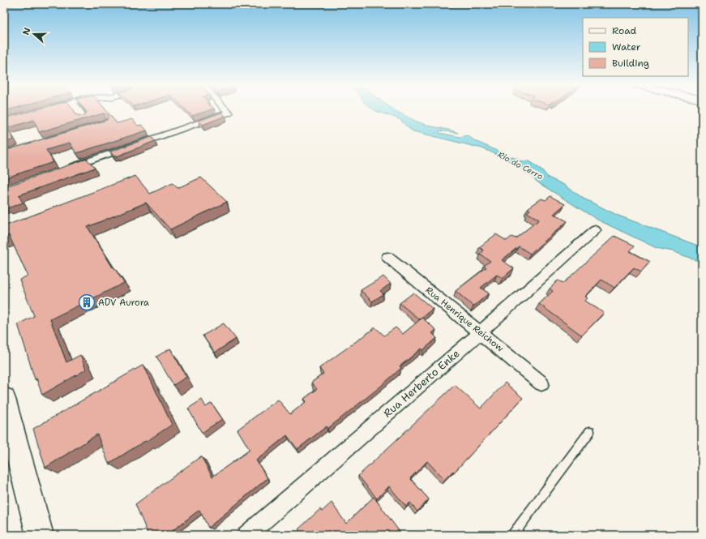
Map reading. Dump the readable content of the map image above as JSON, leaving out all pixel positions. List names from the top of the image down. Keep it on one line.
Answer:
{"streets":{"street":["Rua Henrique Reichow","Rua Herberto Enke"]},"crossings":[["Rua Henrique Reichow","Rua Herberto Enke"]],"water":["Rio do Cerro"],"places":{"building":["ADV Aurora"]},"legend":["Road","Water","Building"],"north":"left"}
